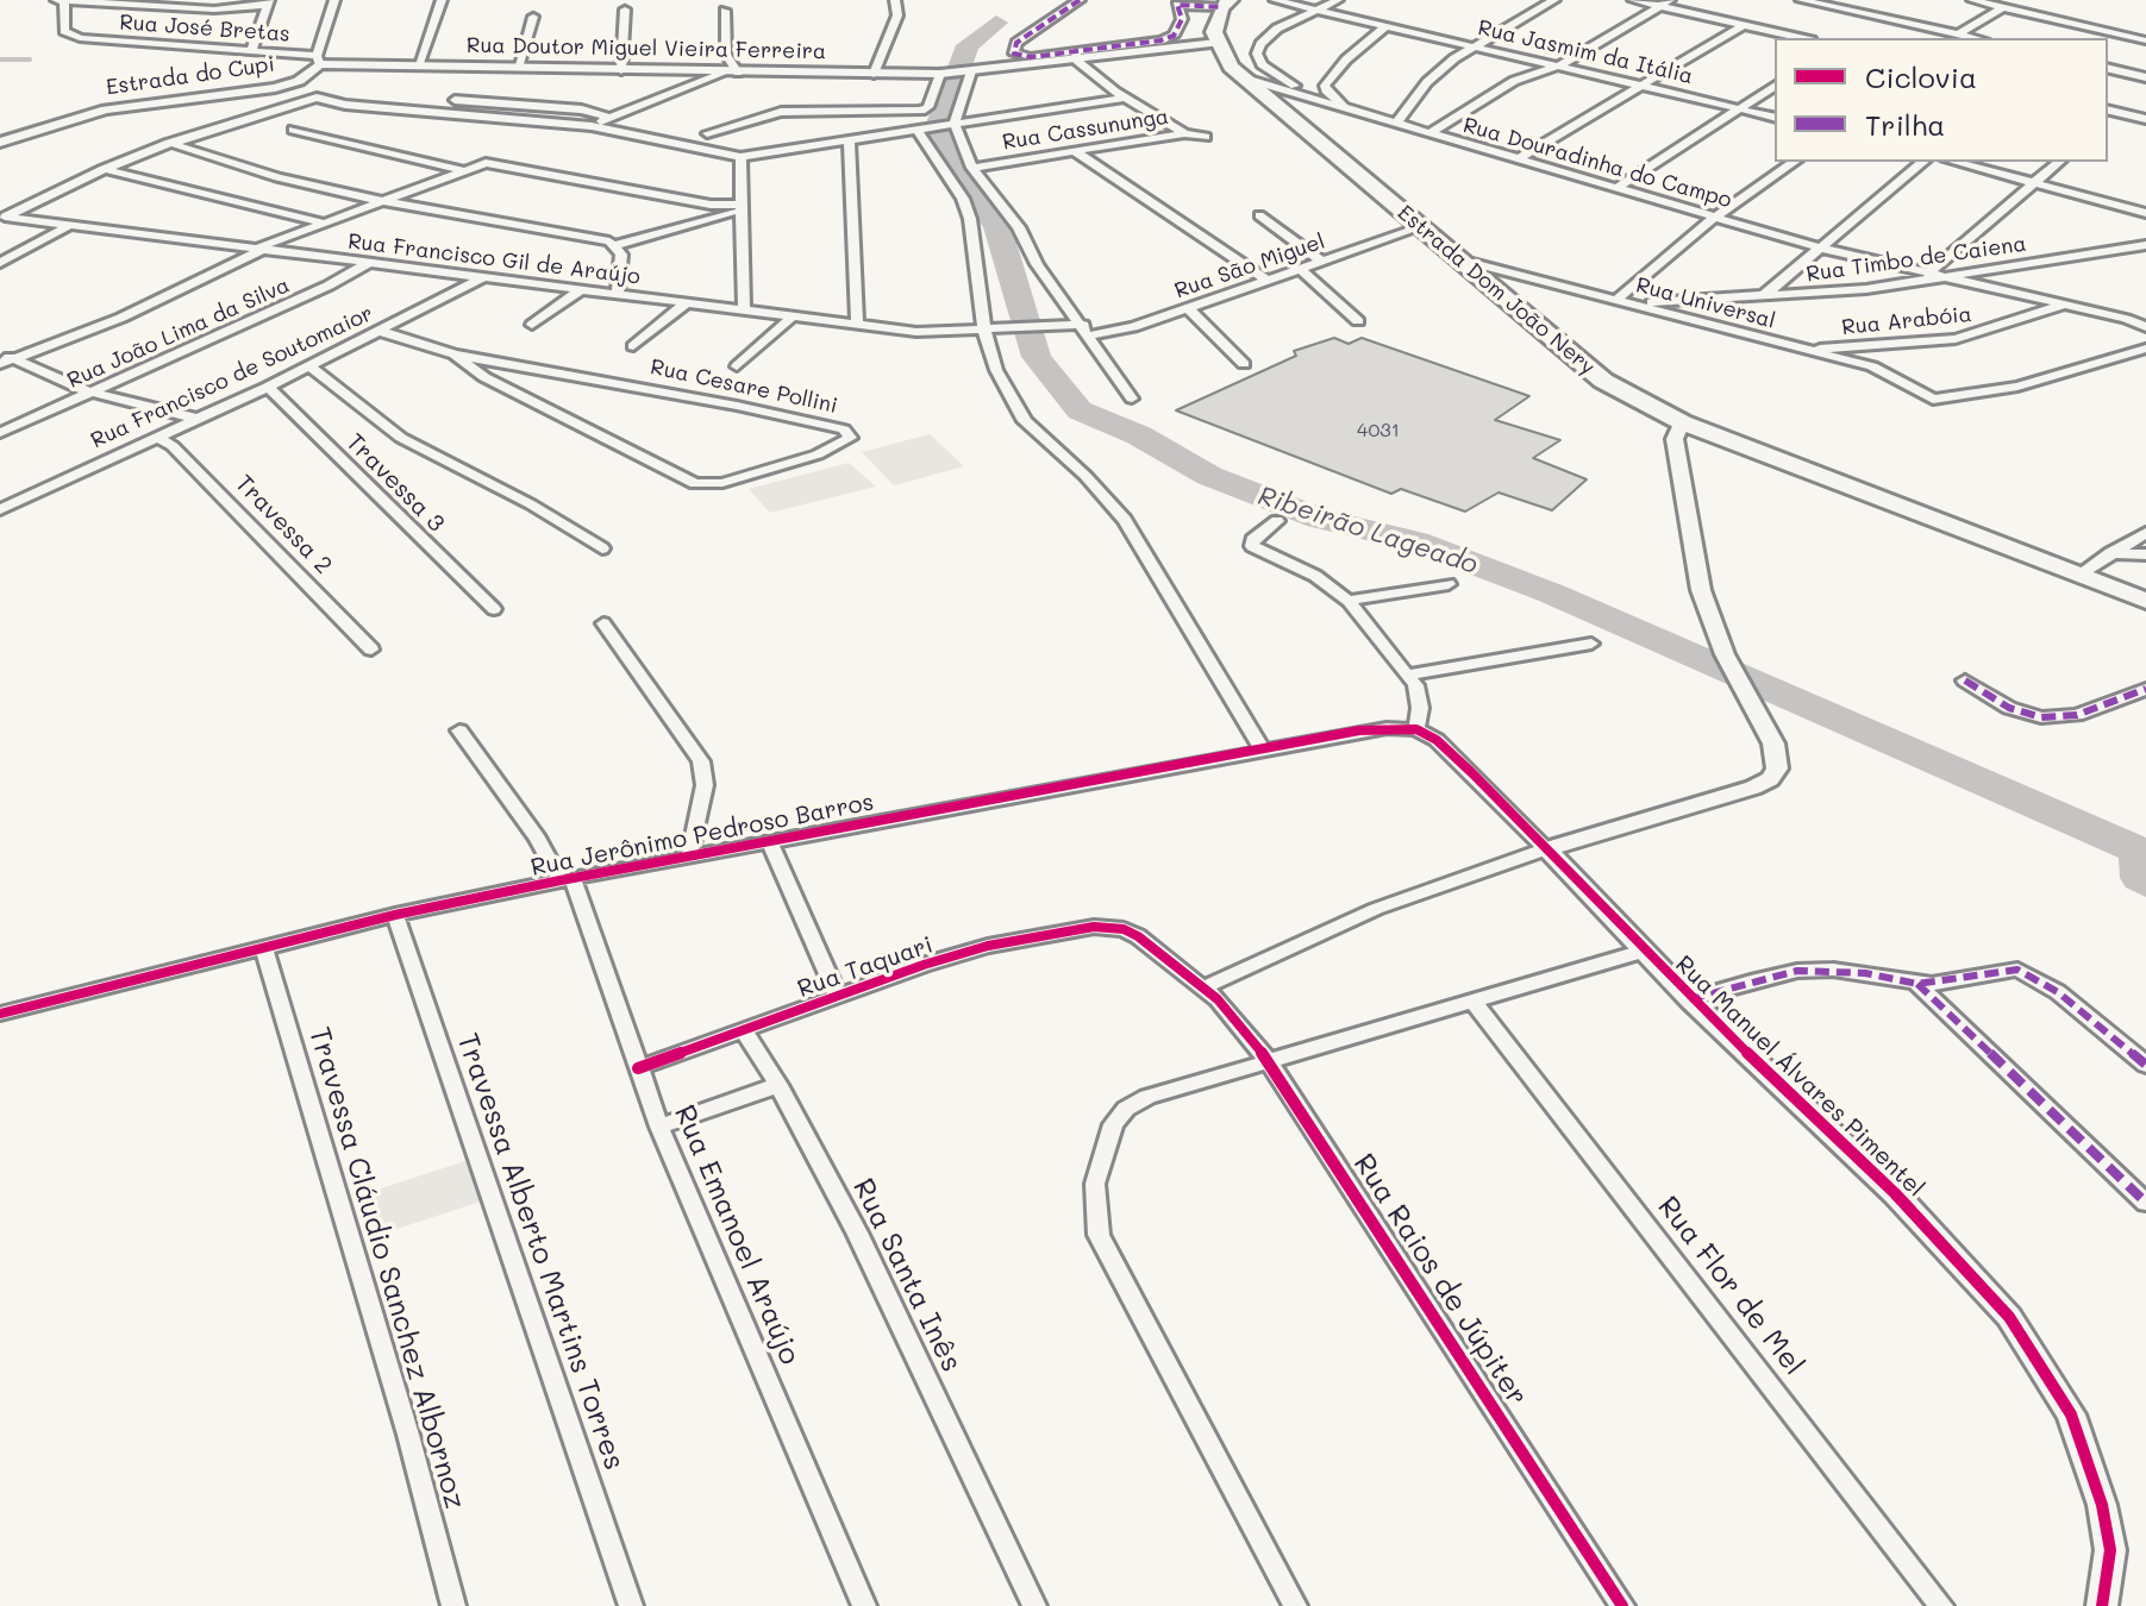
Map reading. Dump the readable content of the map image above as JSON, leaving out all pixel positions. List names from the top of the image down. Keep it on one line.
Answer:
{"streets":{"main road":["Estrada Dom João Nery"],"street":["Rua José Bretas","Rua Doutor Miguel Vieira Ferreira","Rua Jasmim da Itália","Estrada do Cupi","Rua Cassununga","Rua Douradinha do Campo","Rua Francisco Gil de Araújo","Rua Timbo de Caiena","Rua São Miguel","Rua Universal","Rua Arabóia","Rua João Lima da Silva","Rua Francisco de Soutomaior","Rua Cesare Pollini","Travessa 3","Travessa 2","Rua Jerônimo Pedroso Barros","Rua Taquari","Rua Manuel Álvares Pimentel","Rua Emanoel Araújo","Travessa Alberto Martins Torres","Travessa Cláudio Sanchez Albornoz","Rua Santa Inês","Rua Raios de Júpiter","Rua Flor de Mel"]},"crossings":[["Rua José Bretas","Rua Doutor Miguel Vieira Ferreira"],["Rua José Bretas","Estrada do Cupi"],["Rua Doutor Miguel Vieira Ferreira","Estrada do Cupi"],["Rua Doutor Miguel Vieira Ferreira","Estrada Dom João Nery"],["Rua Douradinha do Campo","Rua Timbo de Caiena"],["Rua Douradinha do Campo","Estrada Dom João Nery"],["Rua Douradinha do Campo","Rua Arabóia"],["Rua Francisco Gil de Araújo","Rua São Miguel"],["Rua Francisco Gil de Araújo","Rua João Lima da Silva"],["Rua Francisco Gil de Araújo","Rua Francisco de Soutomaior"],["Rua Timbo de Caiena","Rua Universal"],["Rua São Miguel","Estrada Dom João Nery"],["Estrada Dom João Nery","Rua Universal"],["Rua Universal","Rua Arabóia"],["Rua Francisco de Soutomaior","Rua Cesare Pollini"],["Rua Francisco de Soutomaior","Travessa 3"],["Rua Francisco de Soutomaior","Travessa 2"],["Rua Jerônimo Pedroso Barros","Rua Manuel Álvares Pimentel"],["Rua Jerônimo Pedroso Barros","Rua Emanoel Araújo"],["Rua Jerônimo Pedroso Barros","Travessa Alberto Martins Torres"],["Rua Jerônimo Pedroso Barros","Travessa Cláudio Sanchez Albornoz"],["Rua Taquari","Rua Emanoel Araújo"],["Rua Taquari","Rua Santa Inês"],["Rua Taquari","Rua Raios de Júpiter"]],"water":["Ribeirão Lageado"],"house_numbers":["4031"],"legend":["Ciclovia","Trilha"]}
